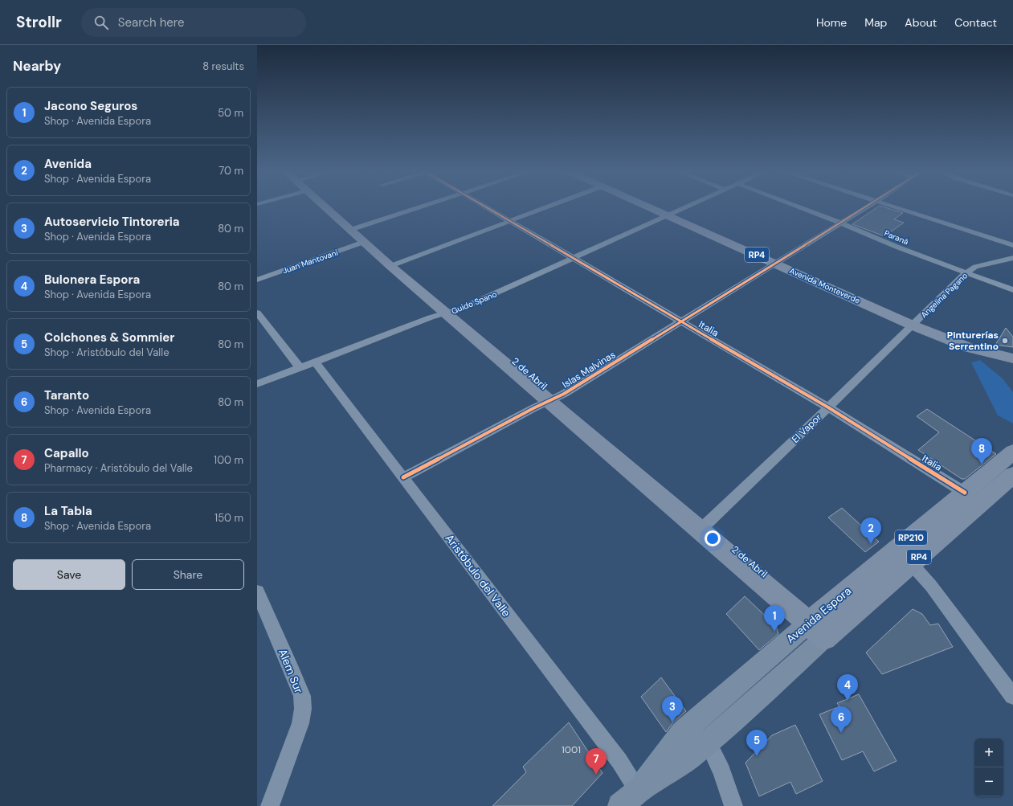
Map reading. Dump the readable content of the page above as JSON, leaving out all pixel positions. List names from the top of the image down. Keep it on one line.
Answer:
{"streets":{"main road":["RP4","Avenida Monteverde","2 de Abril","RP210","Avenida Espora"],"street":["Paraná","Juan Mantovani","Angelina Pagano","Guido Spano","Italia","Islas Malvinas","El Vapor","Aristóbulo del Valle","Alem Sur"]},"crossings":[["Paraná","Angelina Pagano"],["Paraná","Islas Malvinas"],["Juan Mantovani","2 de Abril"],["Avenida Monteverde","Angelina Pagano"],["Avenida Monteverde","Guido Spano"],["Avenida Monteverde","Islas Malvinas"],["Avenida Monteverde","El Vapor"],["Angelina Pagano","El Vapor"],["Guido Spano","Italia"],["Guido Spano","2 de Abril"],["Guido Spano","Aristóbulo del Valle"],["Italia","Islas Malvinas"],["Italia","El Vapor"],["Italia","Avenida Espora"],["Islas Malvinas","2 de Abril"],["Islas Malvinas","Aristóbulo del Valle"],["2 de Abril","El Vapor"],["2 de Abril","Avenida Espora"],["Aristóbulo del Valle","Avenida Espora"]],"places":["Pinturerías Serrentino"],"house_numbers":["1001"],"page":{"header":"Strollr","search":"Search here","nav":["Home","Map","About","Contact"],"heading":["Nearby","8 results"],"list":[{"mark":"1","name":"Jacono Seguros","note":"Shop · Avenida Espora","value":"50 m"},{"mark":"2","name":"Avenida","note":"Shop · Avenida Espora","value":"70 m"},{"mark":"3","name":"Autoservicio Tintoreria","note":"Shop · Avenida Espora","value":"80 m"},{"mark":"4","name":"Bulonera Espora","note":"Shop · Avenida Espora","value":"80 m"},{"mark":"5","name":"Colchones & Sommier","note":"Shop · Aristóbulo del Valle","value":"80 m"},{"mark":"6","name":"Taranto","note":"Shop · Avenida Espora","value":"80 m"},{"mark":"7","name":"Capallo","note":"Pharmacy · Aristóbulo del Valle","value":"100 m"},{"mark":"8","name":"La Tabla","note":"Shop · Avenida Espora","value":"150 m"}],"pins":["8","2","1","4","3","6","5","7"],"buttons":["Save","Share"],"map_buttons":["+","−"]}}
